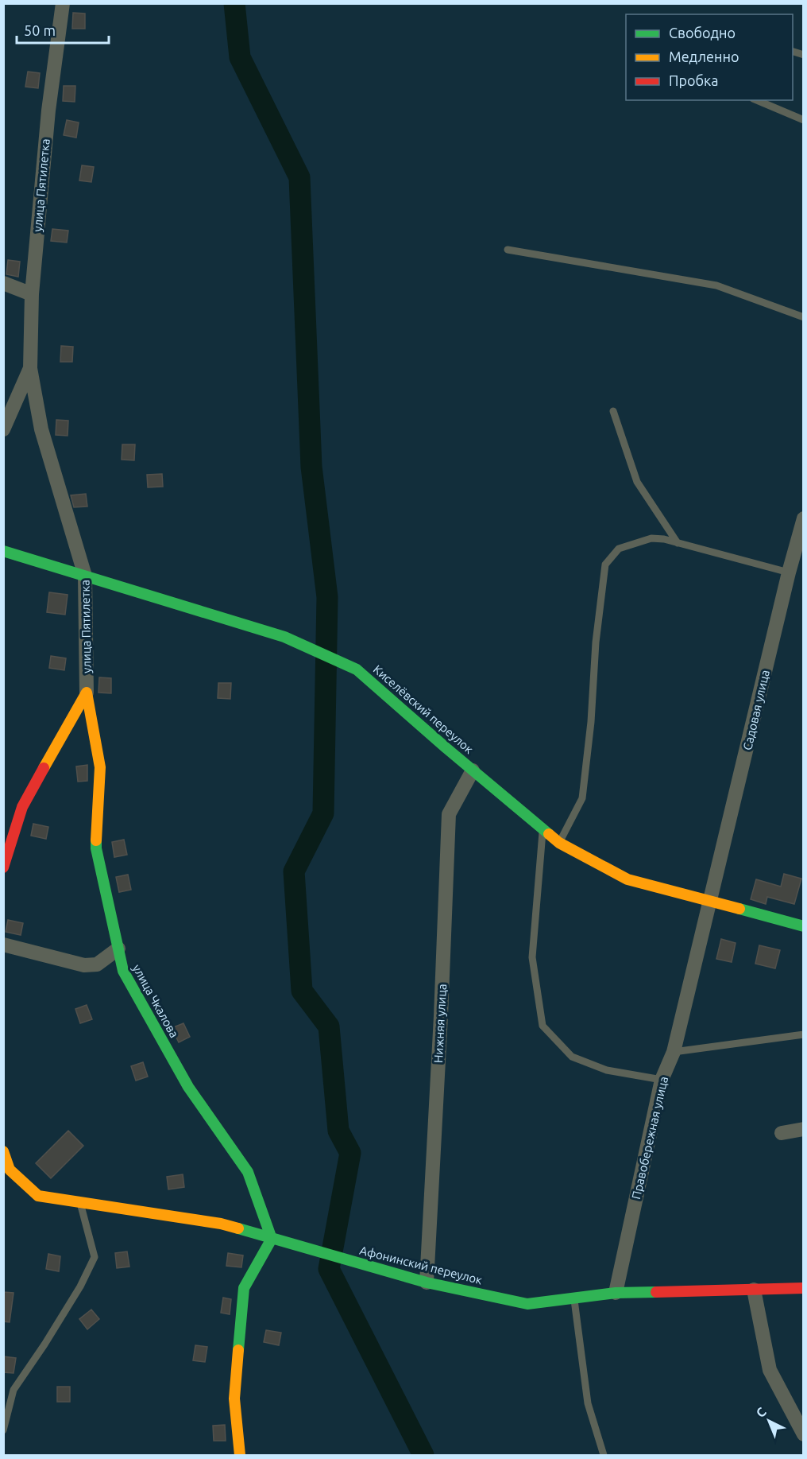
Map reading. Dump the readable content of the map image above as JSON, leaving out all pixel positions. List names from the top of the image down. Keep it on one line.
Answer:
{"streets":{"street":["улица Пятилетка","Киселёвский переулок","Садовая улица","улица Чкалова","Нижняя улица","Правобережная улица","Афонинский переулок"]},"crossings":[["улица Пятилетка","Киселёвский переулок"],["улица Пятилетка","улица Чкалова"],["Киселёвский переулок","Садовая улица"],["Киселёвский переулок","Нижняя улица"],["Киселёвский переулок","Правобережная улица"],["Садовая улица","Правобережная улица"],["улица Чкалова","Афонинский переулок"],["Нижняя улица","Афонинский переулок"],["Правобережная улица","Афонинский переулок"]],"legend":["Свободно","Медленно","Пробка"],"scale_bar":"50 m","north":"top left"}
